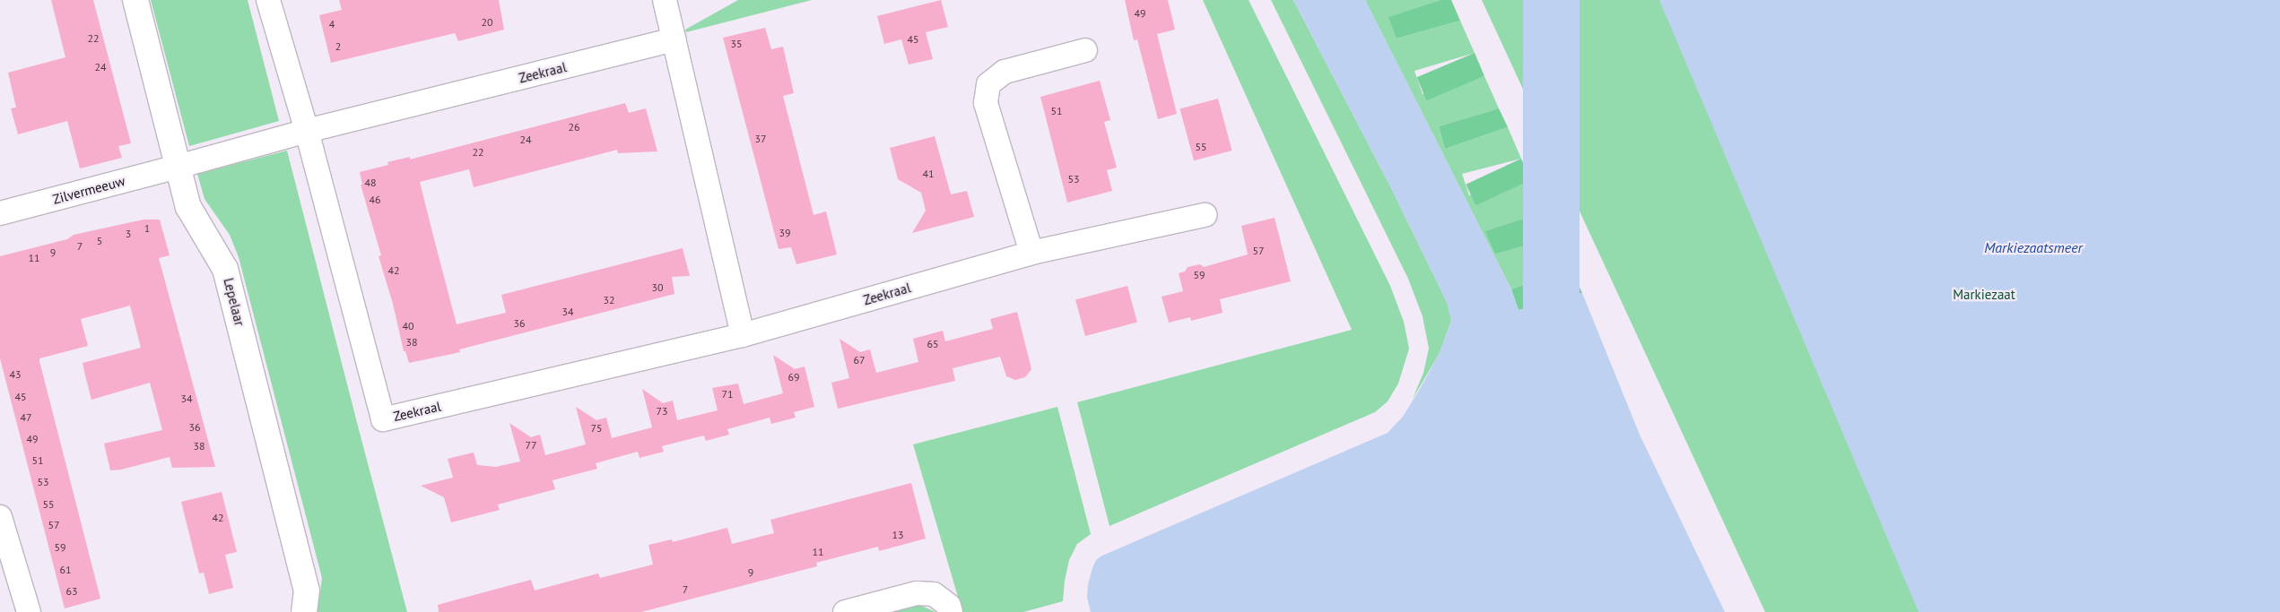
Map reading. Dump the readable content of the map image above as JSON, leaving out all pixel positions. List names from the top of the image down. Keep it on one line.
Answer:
{"streets":{"street":["Zeekraal","Zilvermeeuw","Lepelaar"]},"crossings":[["Zeekraal","Zilvermeeuw"],["Zeekraal","Lepelaar"],["Zilvermeeuw","Lepelaar"]],"water":["Markiezaatsmeer"],"parks":["Markiezaat"],"house_numbers":["49","20","4","22","45","35","2","24","51","26","37","24","55","22","41","53","48","46","1","39","3","5","7","57","9","11","42","59","30","32","34","36","40","38","65","67","43","69","71","45","34","73","47","36","75","49","77","38","51","53","55","42","57","13","59","11","61","9","7","63"]}
